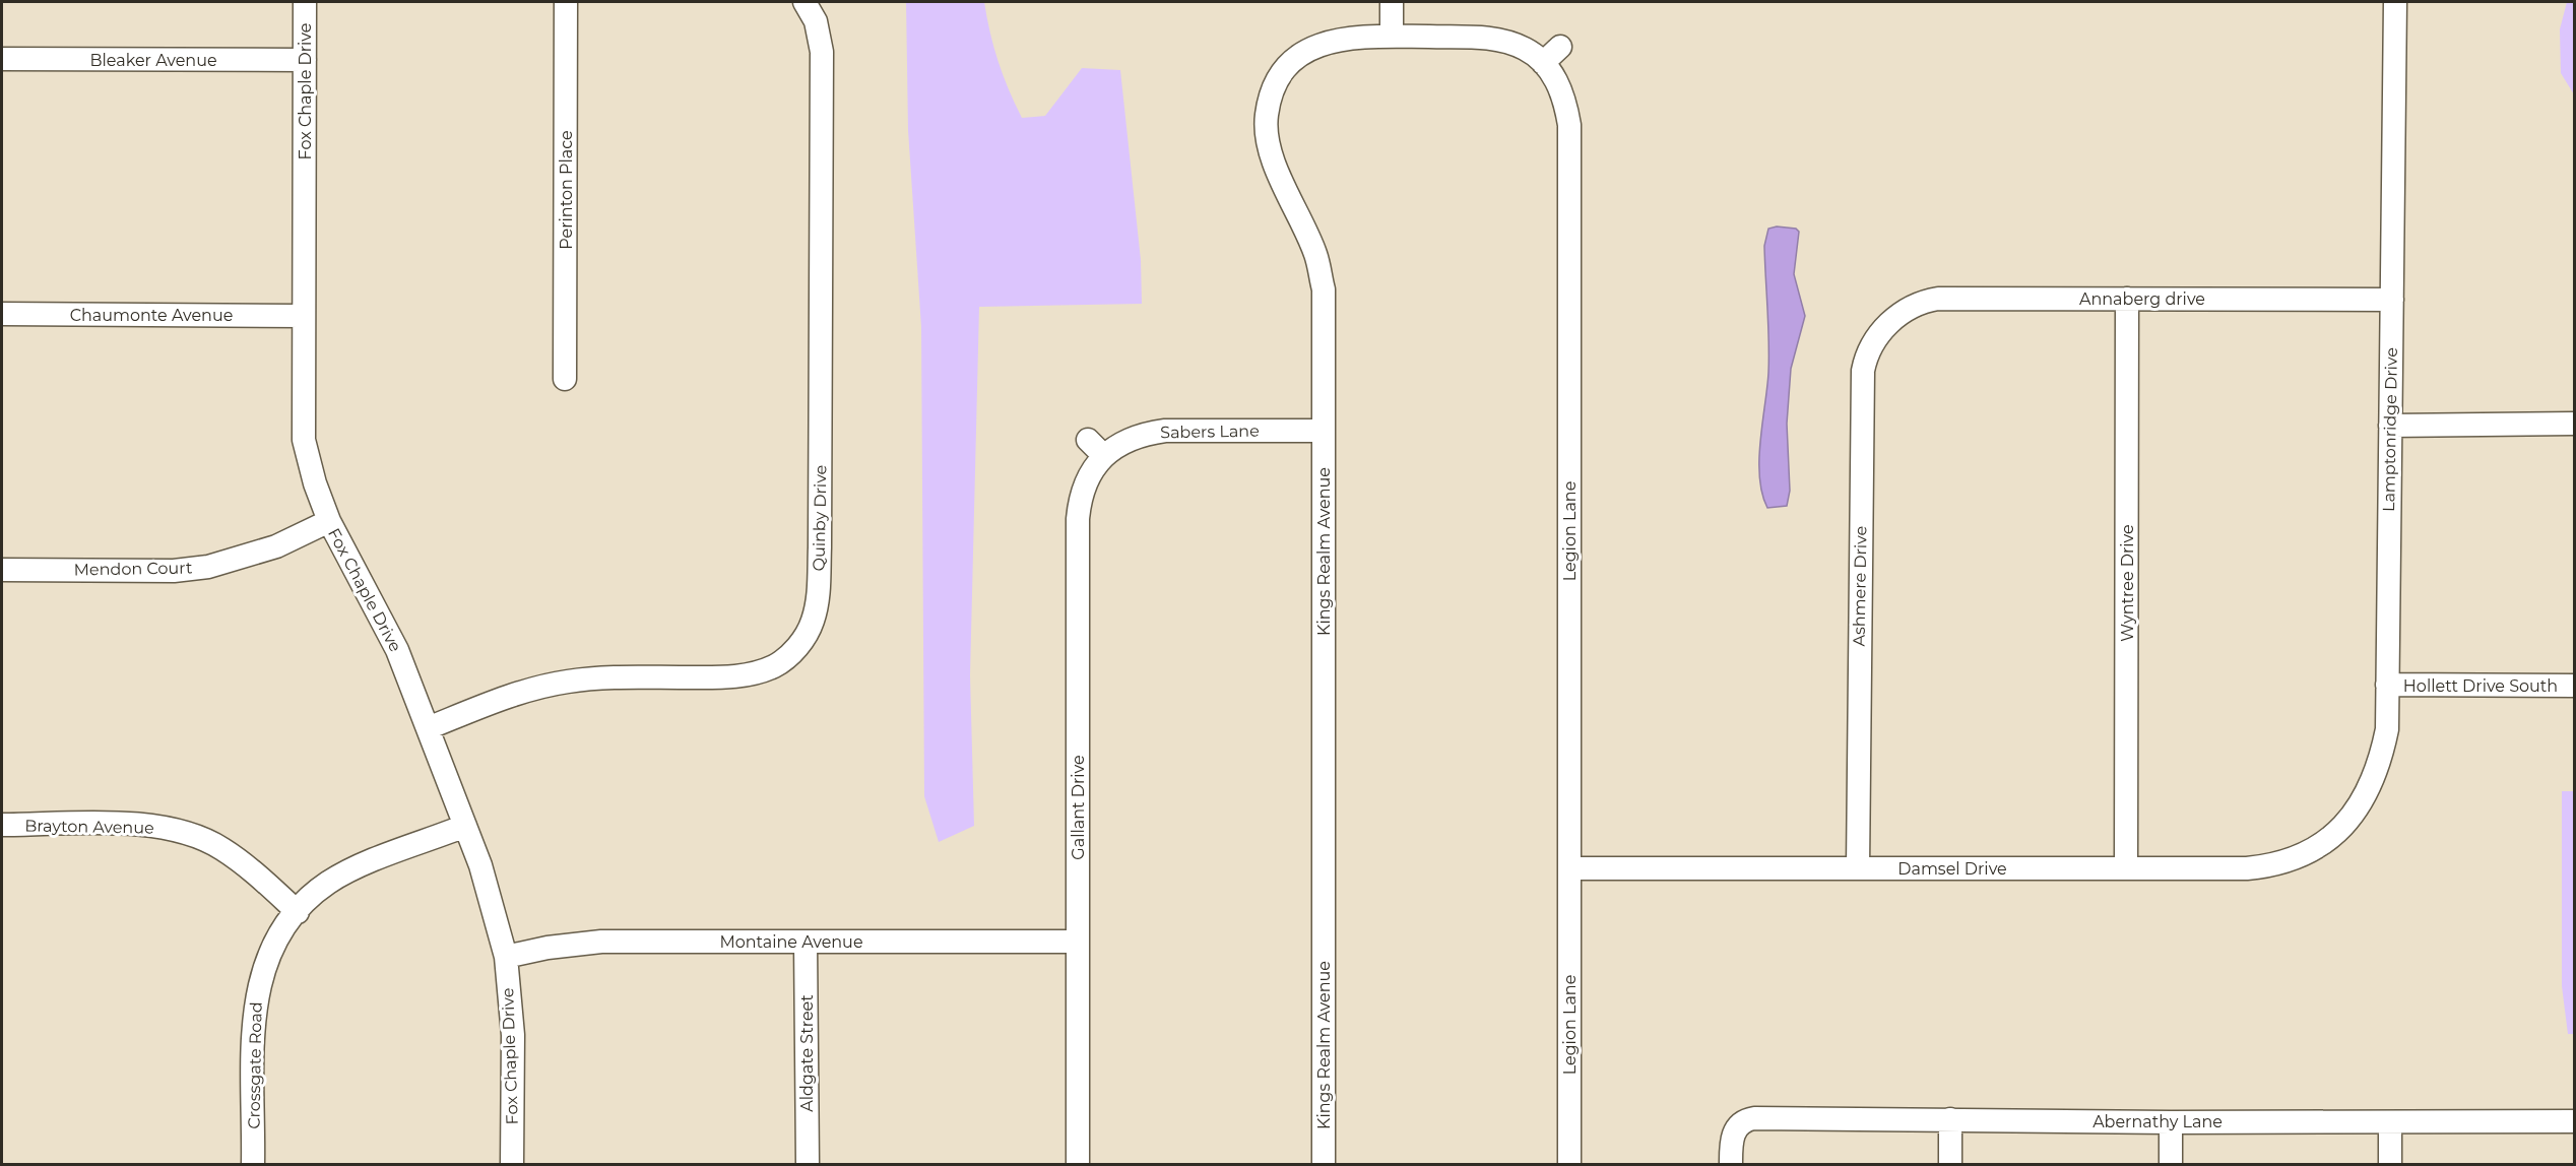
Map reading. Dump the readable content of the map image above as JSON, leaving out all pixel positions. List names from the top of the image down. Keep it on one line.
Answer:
{"streets":{"street":["Bleaker Avenue","Fox Chaple Drive","Perinton Place","Annaberg drive","Chaumonte Avenue","Lamptonridge Drive","Sabers Lane","Quinby Drive","Legion Lane","Kings Realm Avenue","Mendon Court","Wyntree Drive","Ashmere Drive","Hollett Drive South","Gallant Drive","Brayton Avenue","Damsel Drive","Montaine Avenue","Aldgate Street","Crossgate Road","Abernathy Lane"]},"crossings":[["Bleaker Avenue","Fox Chaple Drive"],["Fox Chaple Drive","Chaumonte Avenue"],["Fox Chaple Drive","Quinby Drive"],["Fox Chaple Drive","Mendon Court"],["Fox Chaple Drive","Montaine Avenue"],["Fox Chaple Drive","Crossgate Road"],["Annaberg drive","Lamptonridge Drive"],["Annaberg drive","Wyntree Drive"],["Annaberg drive","Ashmere Drive"],["Lamptonridge Drive","Hollett Drive South"],["Lamptonridge Drive","Damsel Drive"],["Sabers Lane","Kings Realm Avenue"],["Sabers Lane","Gallant Drive"],["Legion Lane","Kings Realm Avenue"],["Legion Lane","Damsel Drive"],["Wyntree Drive","Damsel Drive"],["Ashmere Drive","Damsel Drive"],["Gallant Drive","Montaine Avenue"],["Brayton Avenue","Crossgate Road"],["Montaine Avenue","Aldgate Street"]]}
